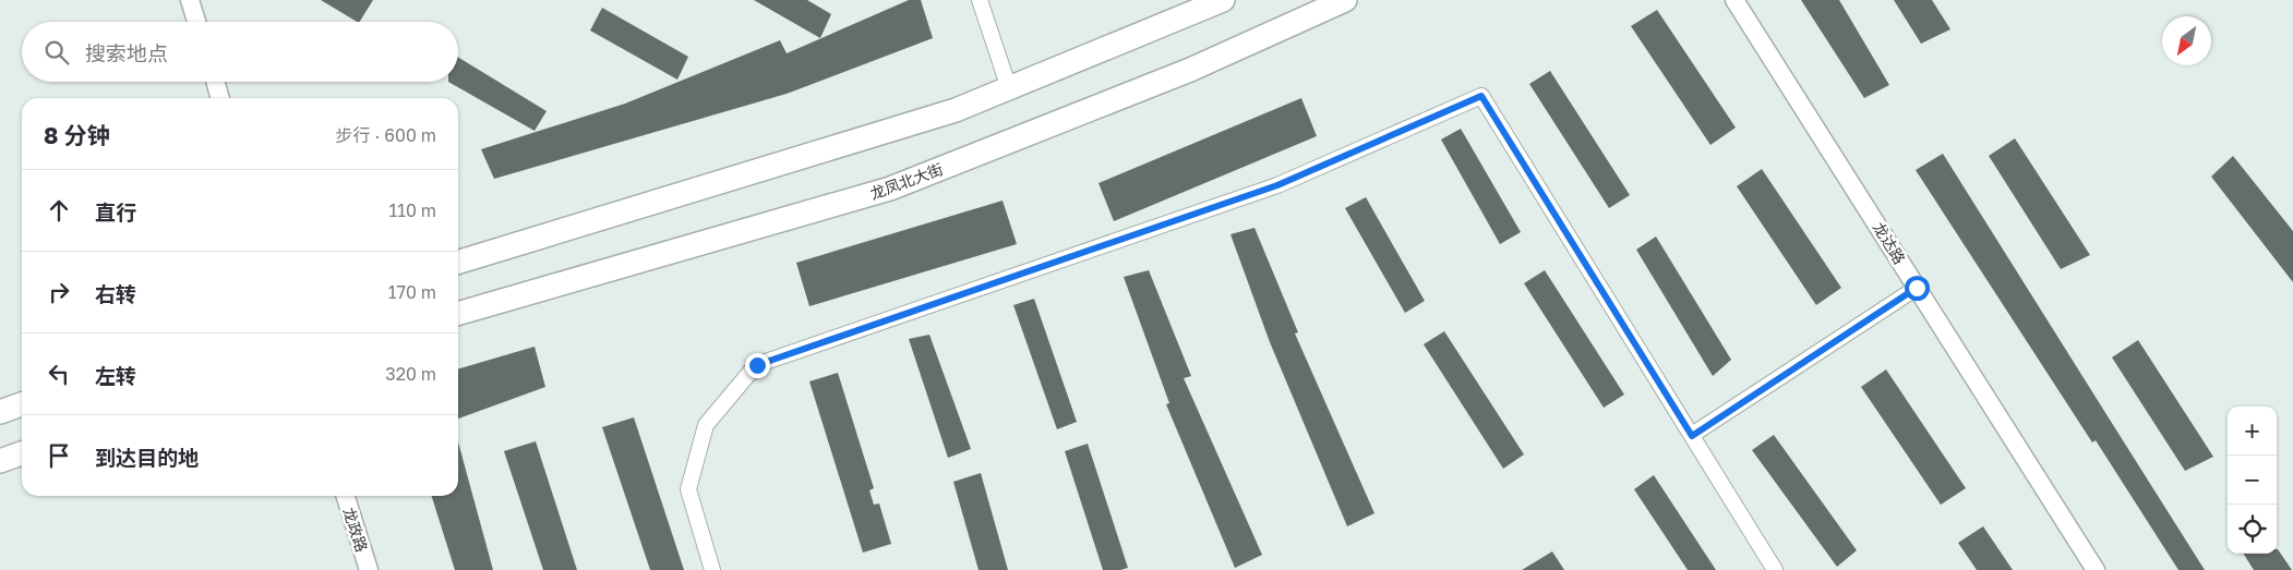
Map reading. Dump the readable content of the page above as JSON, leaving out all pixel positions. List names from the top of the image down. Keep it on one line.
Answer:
{"streets":{"main road":["龙凤北大街"],"street":["龙达路","龙政路"]},"north":"bottom left","page":{"search":"搜索地点","heading":["8 分钟","步行 · 600 m"],"list":[["直行","110 m"],["右转","170 m"],["左转","320 m"],"到达目的地"],"map_buttons":["+","−"]}}
